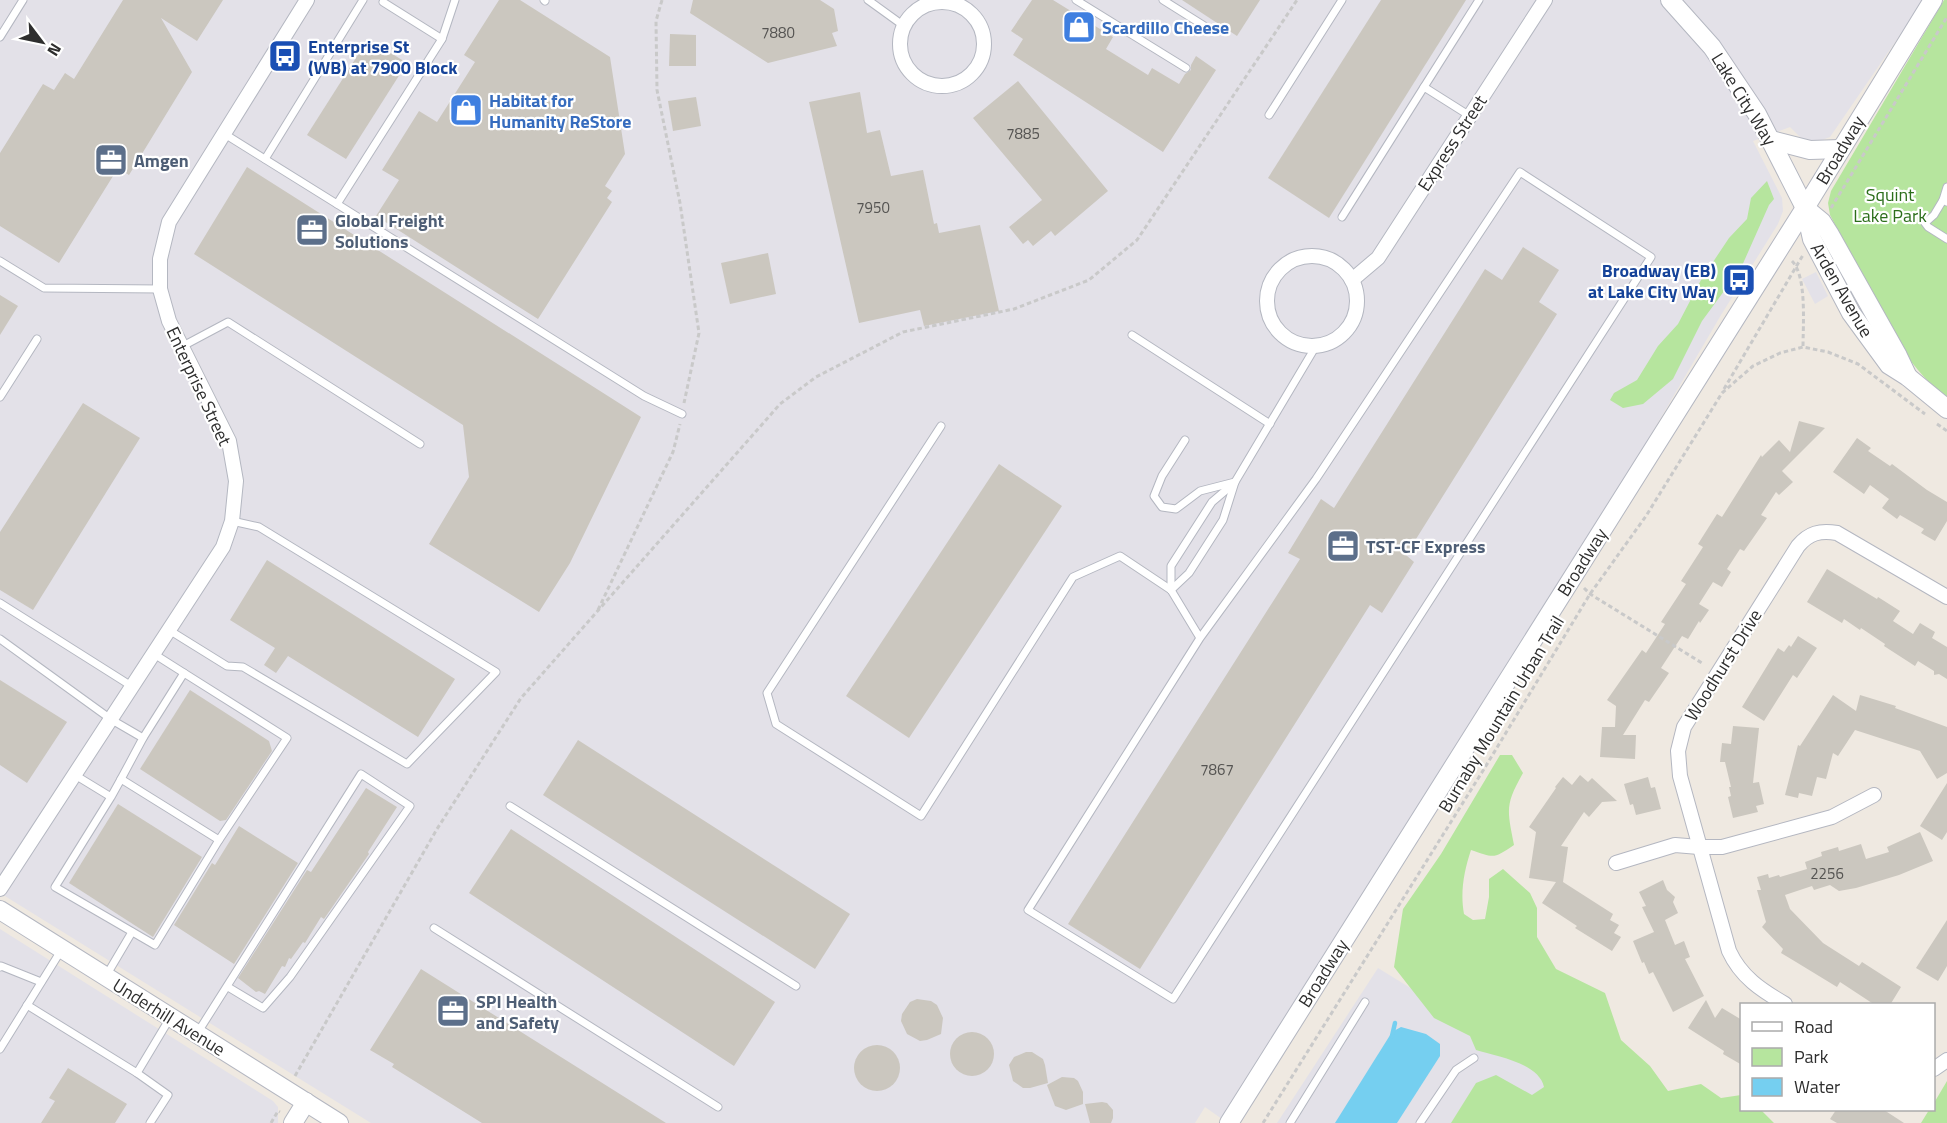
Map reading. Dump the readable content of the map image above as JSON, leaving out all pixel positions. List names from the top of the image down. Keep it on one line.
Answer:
{"streets":{"street":["Lake City Way","Express Street","Broadway","Arden Avenue","Enterprise Street","Woodhurst Drive","Underhill Avenue"],"path":["Burnaby Mountain Urban Trail"]},"crossings":[["Lake City Way","Broadway"],["Lake City Way","Arden Avenue"],["Broadway","Arden Avenue"]],"parks":["Squint Lake Park"],"places":{"shop":["Scardillo Cheese","Habitat for Humanity ReStore"],"bus stop":["Enterprise St (WB) at 7900 Block","Broadway (EB) at Lake City Way"],"office":["Amgen","Global Freight Solutions","TST-CF Express","SPI Health and Safety"]},"house_numbers":["7880","7885","7950","7867","2256"],"legend":["Road","Park","Water"],"north":"bottom right"}
